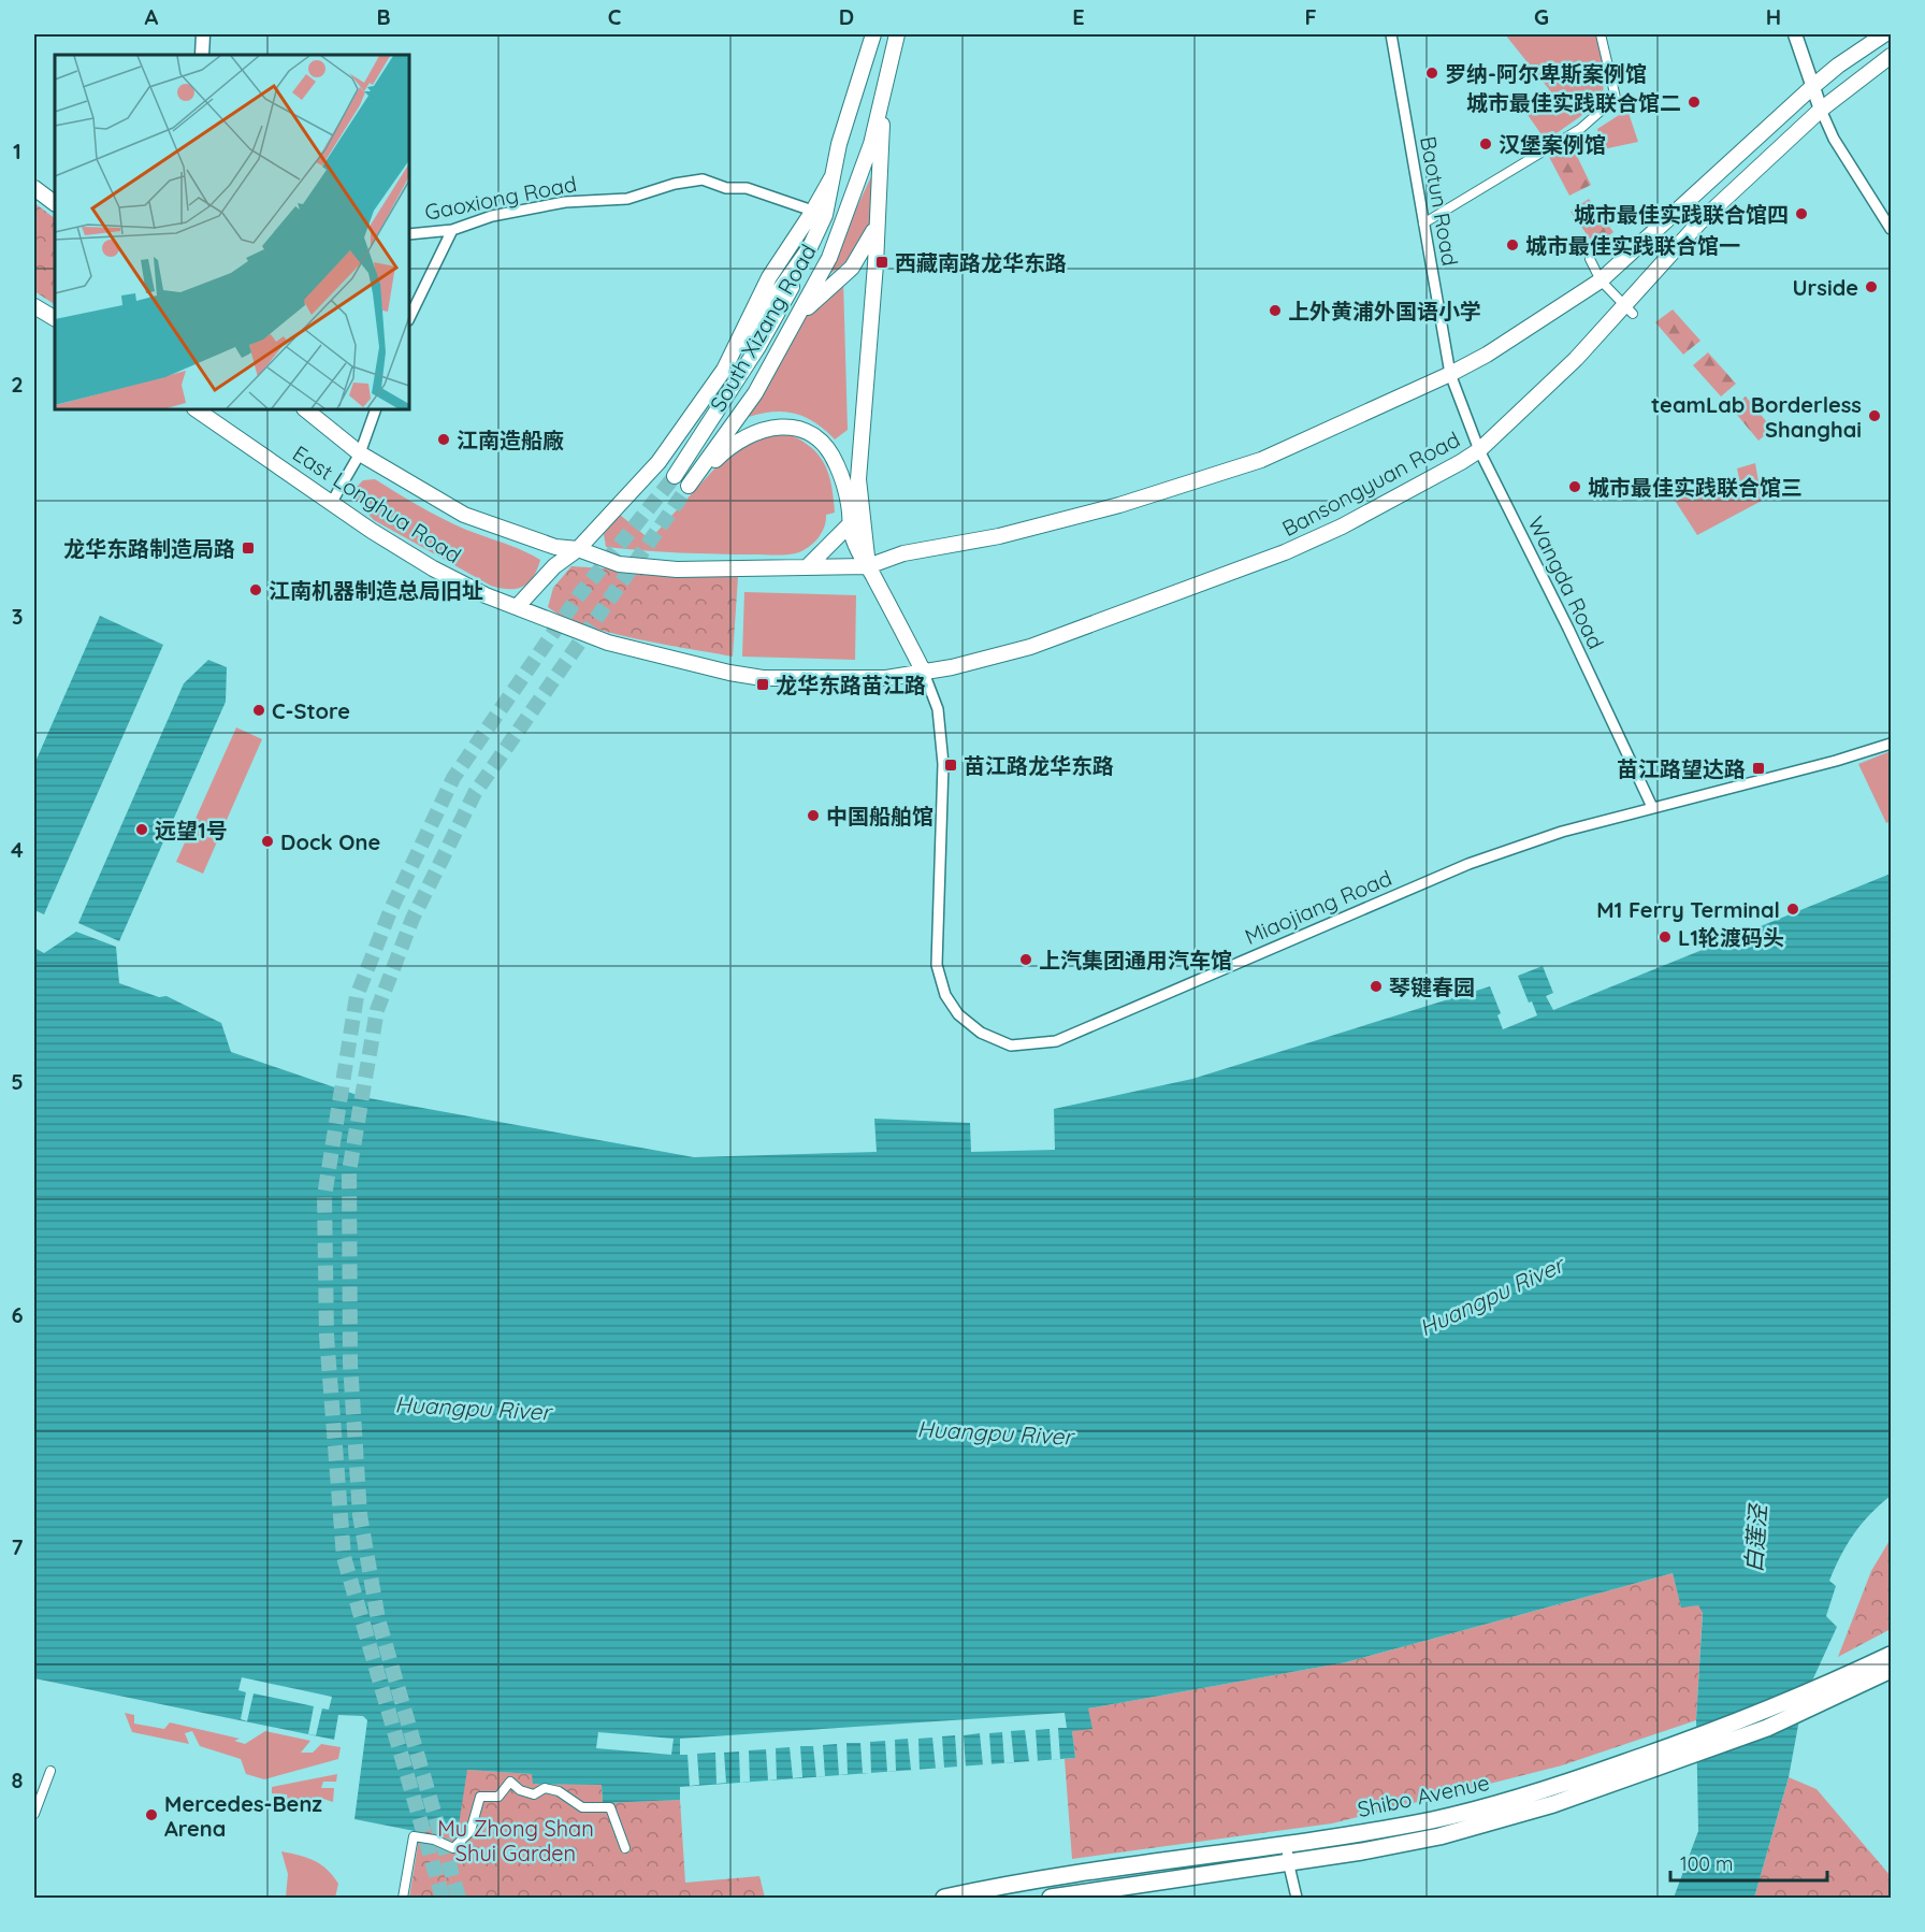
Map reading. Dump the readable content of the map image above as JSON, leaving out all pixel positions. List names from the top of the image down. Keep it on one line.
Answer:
{"streets":{"main road":["South Xizang Road","Bansongyuan Road","East Longhua Road","Shibo Avenue"],"street":["Gaoxiong Road","Baotun Road","Wangda Road","Miaojiang Road"]},"crossings":[["Gaoxiong Road","South Xizang Road"],["Baotun Road","Wangda Road"],["South Xizang Road","Bansongyuan Road"],["South Xizang Road","East Longhua Road"],["South Xizang Road","Miaojiang Road"],["Bansongyuan Road","East Longhua Road"],["Bansongyuan Road","Wangda Road"],["Bansongyuan Road","Miaojiang Road"],["East Longhua Road","Miaojiang Road"],["Wangda Road","Miaojiang Road"]],"water":["Huangpu River","白莲泾"],"parks":["Mu Zhong Shan Shui Garden"],"places":{"other":["罗纳-阿尔卑斯案例馆","城市最佳实践联合馆二","汉堡案例馆","城市最佳实践联合馆四","城市最佳实践联合馆一","Urside","上外黄浦外国语小学","teamLab Borderless Shanghai","江南造船廠","城市最佳实践联合馆三","江南机器制造总局旧址","C-Store","中国船舶馆","远望1号","Dock One","M1 Ferry Terminal","L1轮渡码头","上汽集团通用汽车馆","琴键春园","Mercedes-Benz Arena"],"transit":["西藏南路龙华东路","龙华东路制造局路","龙华东路苗江路","苗江路龙华东路","苗江路望达路"]},"scale_bar":"100 m","grid":{"columns":["A","B","C","D","E","F","G","H"],"rows":["1","2","3","4","5","6","7","8"]}}
